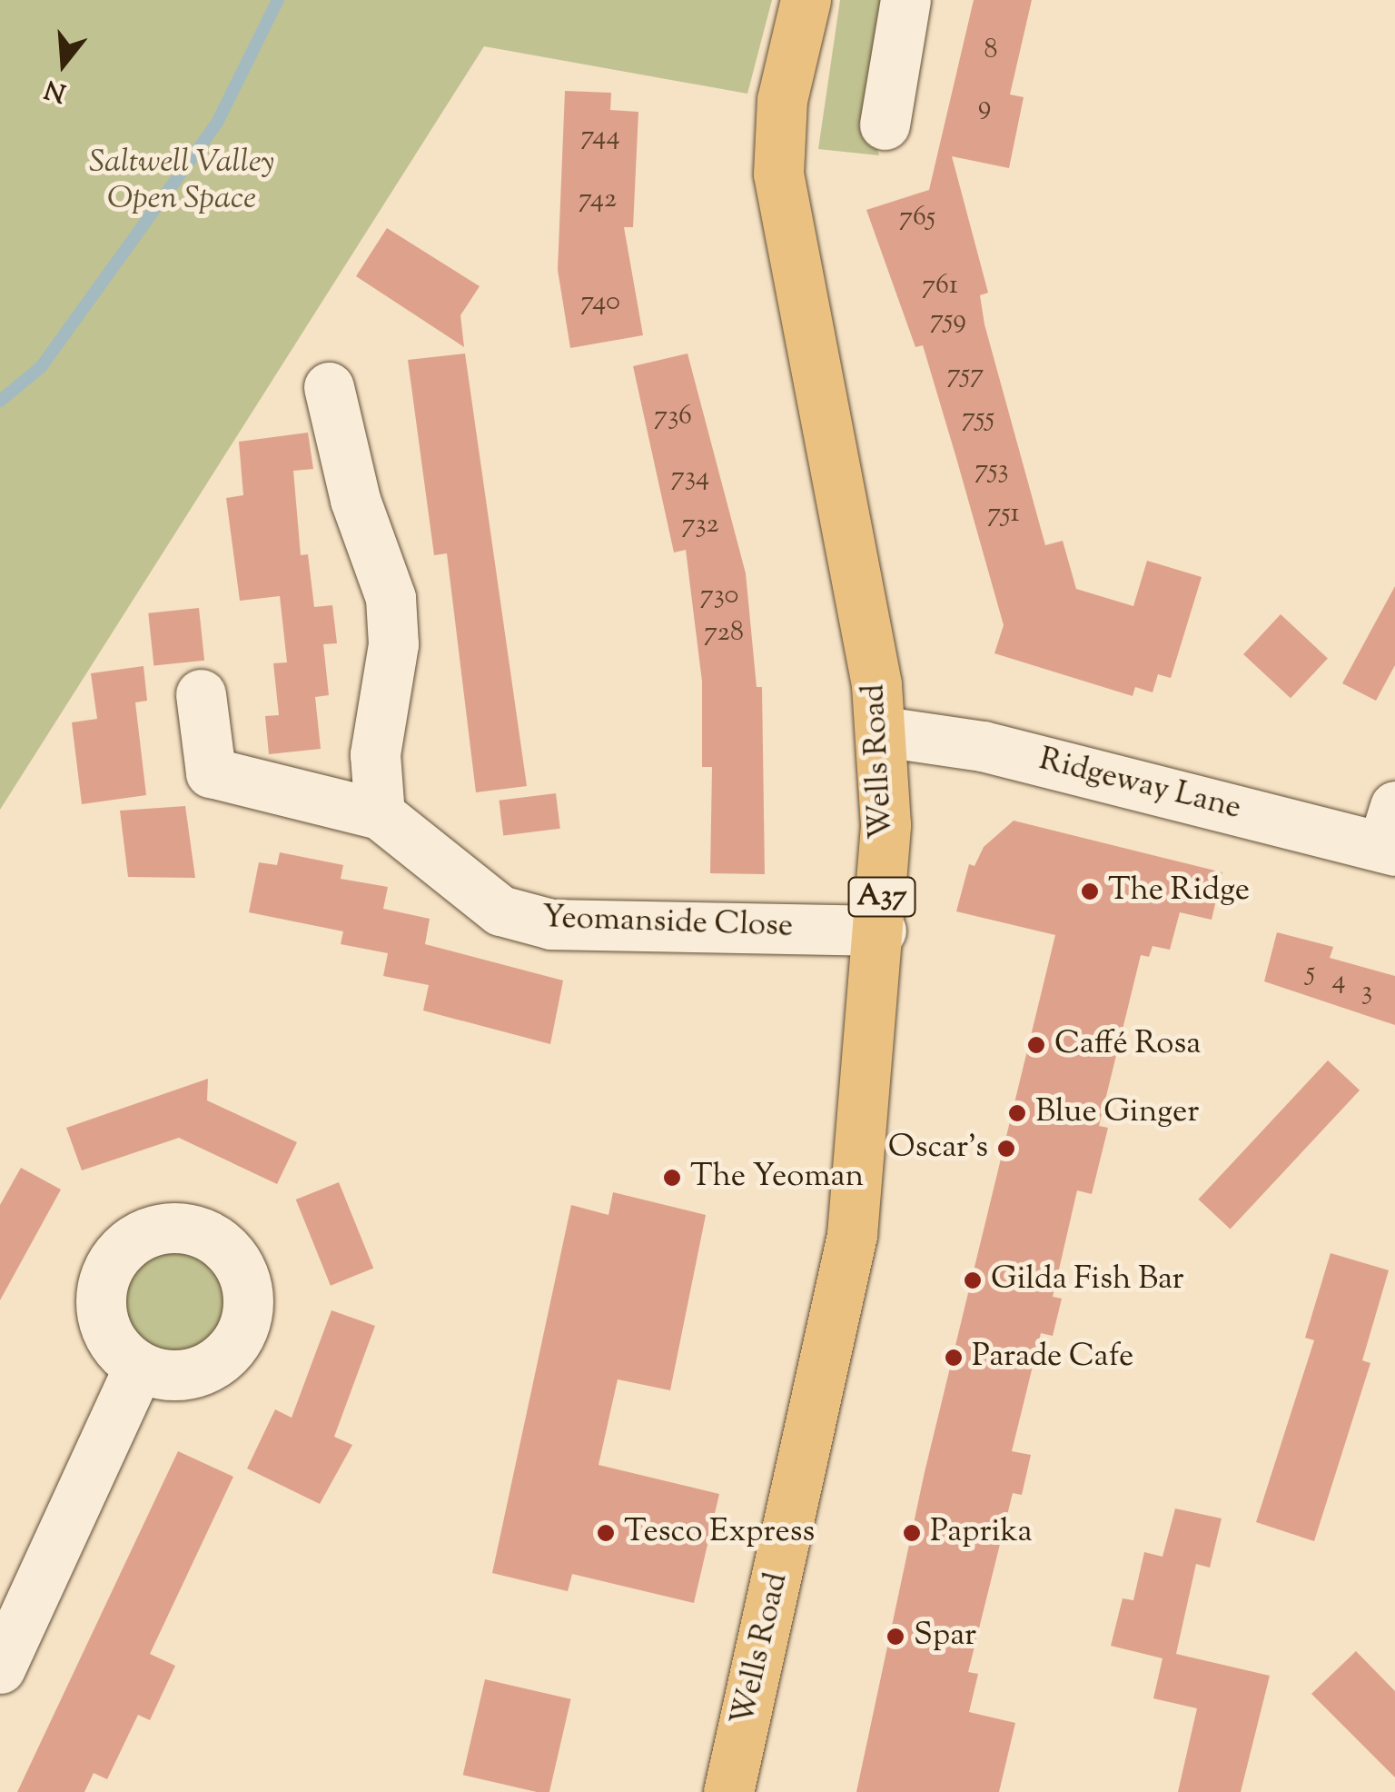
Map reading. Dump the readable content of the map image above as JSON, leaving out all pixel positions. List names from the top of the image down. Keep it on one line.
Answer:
{"streets":{"highway":["Wells Road","A37"],"street":["Ridgeway Lane","Yeomanside Close"]},"crossings":[["Wells Road","Ridgeway Lane"],["Wells Road","Yeomanside Close"]],"parks":["Saltwell Valley Open Space"],"places":["The Ridge","Caffé Rosa","Blue Ginger","Oscar's","The Yeoman","Gilda Fish Bar","Parade Cafe","Tesco Express","Paprika","Spar"],"house_numbers":["8","9","744","742","765","761","740","759","757","736","755","753","734","751","732","730","728","5","4","3"],"north":"bottom"}
